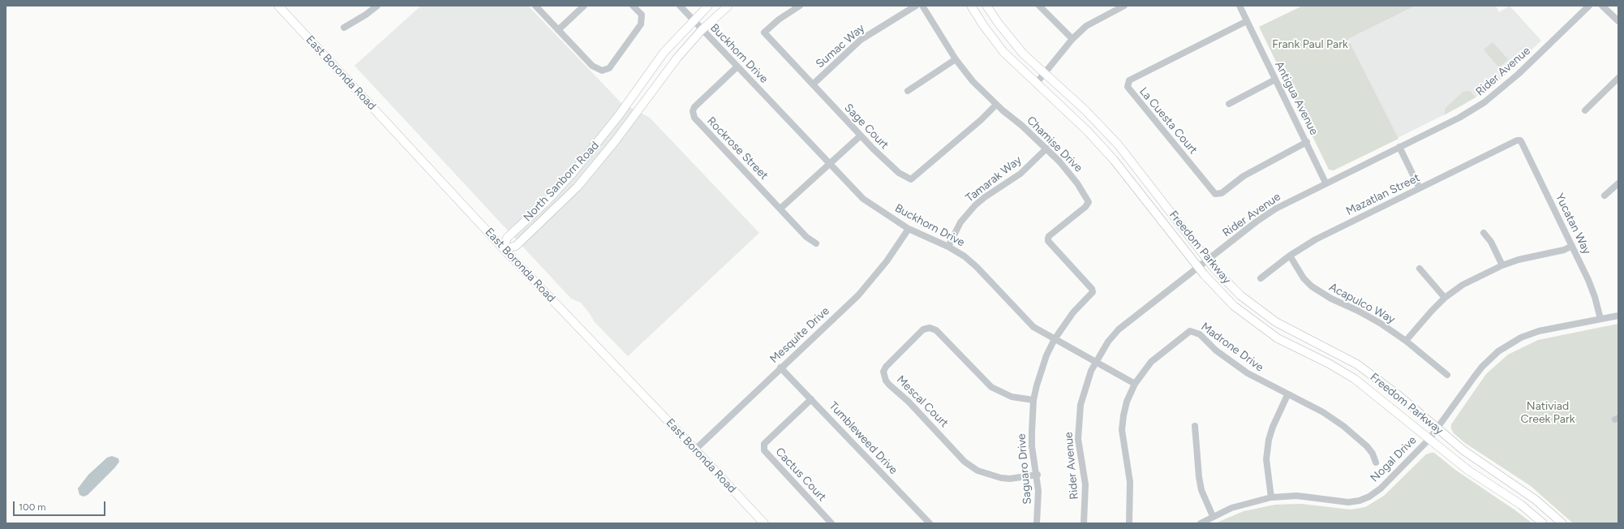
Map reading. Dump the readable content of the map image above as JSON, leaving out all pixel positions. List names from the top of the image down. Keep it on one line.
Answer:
{"streets":{"main road":["East Boronda Road","North Sanborn Road","Freedom Parkway"],"street":["Sumac Way","Buckhorn Drive","Rider Avenue","Antigua Avenue","La Cuesta Court","Sage Court","Chamise Drive","Rockrose Street","Tamarak Way","Mazatlan Street","Yucatan Way","Acapulco Way","Mesquite Drive","Madrone Drive","Mescal Court","Tumbleweed Drive","Nogal Drive","Saguaro Drive","Cactus Court"]},"crossings":[["Sumac Way","Sage Court"],["Buckhorn Drive","Rider Avenue"],["Buckhorn Drive","Chamise Drive"],["Buckhorn Drive","Rockrose Street"],["Buckhorn Drive","Tamarak Way"],["Buckhorn Drive","North Sanborn Road"],["Buckhorn Drive","Mesquite Drive"],["Buckhorn Drive","Madrone Drive"],["Buckhorn Drive","Saguaro Drive"],["Rider Avenue","Antigua Avenue"],["Rider Avenue","Freedom Parkway"],["East Boronda Road","North Sanborn Road"],["East Boronda Road","Mesquite Drive"],["Antigua Avenue","La Cuesta Court"],["Sage Court","Chamise Drive"],["Chamise Drive","Tamarak Way"],["Chamise Drive","Saguaro Drive"],["Mazatlan Street","Yucatan Way"],["Mazatlan Street","Acapulco Way"],["Yucatan Way","Nogal Drive"],["Freedom Parkway","Nogal Drive"],["Mesquite Drive","Tumbleweed Drive"],["Mescal Court","Saguaro Drive"],["Tumbleweed Drive","Cactus Court"]],"parks":["Frank Paul Park","Nativiad Creek Park"],"scale_bar":"100 m"}
